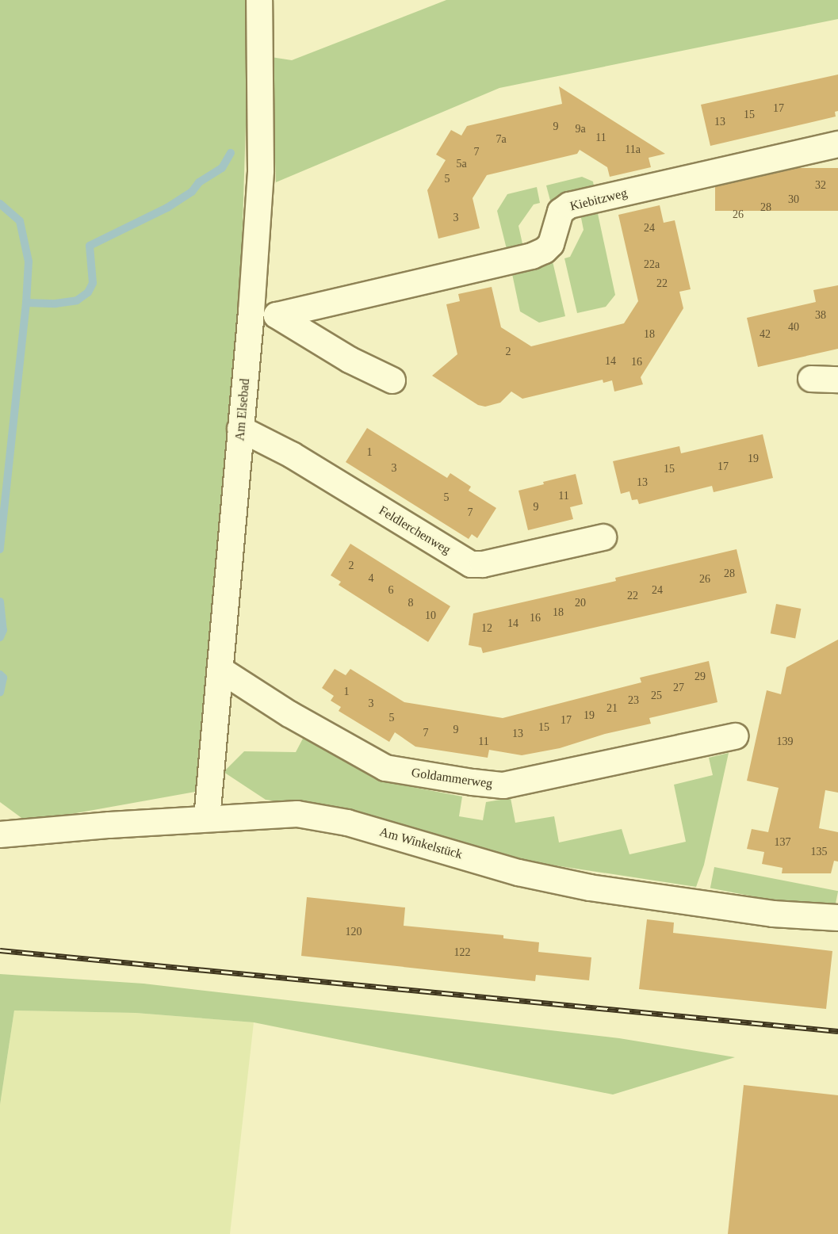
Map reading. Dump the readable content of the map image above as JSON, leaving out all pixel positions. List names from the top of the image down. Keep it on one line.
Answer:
{"streets":{"street":["Kiebitzweg","Am Elsebad","Feldlerchenweg","Goldammerweg","Am Winkelstück"]},"crossings":[["Kiebitzweg","Am Elsebad"],["Am Elsebad","Feldlerchenweg"],["Am Elsebad","Goldammerweg"],["Am Elsebad","Am Winkelstück"]],"house_numbers":["17","15","13","9","9a","11","7a","11a","7","5a","5","32","30","28","26","3","24","22a","22","38","40","18","42","2","14","16","1","19","17","3","15","13","11","5","9","7","2","28","4","26","6","24","22","8","20","18","10","16","14","12","29","27","1","25","23","3","21","19","5","17","15","9","7","13","11","139","137","135","120","122"]}
